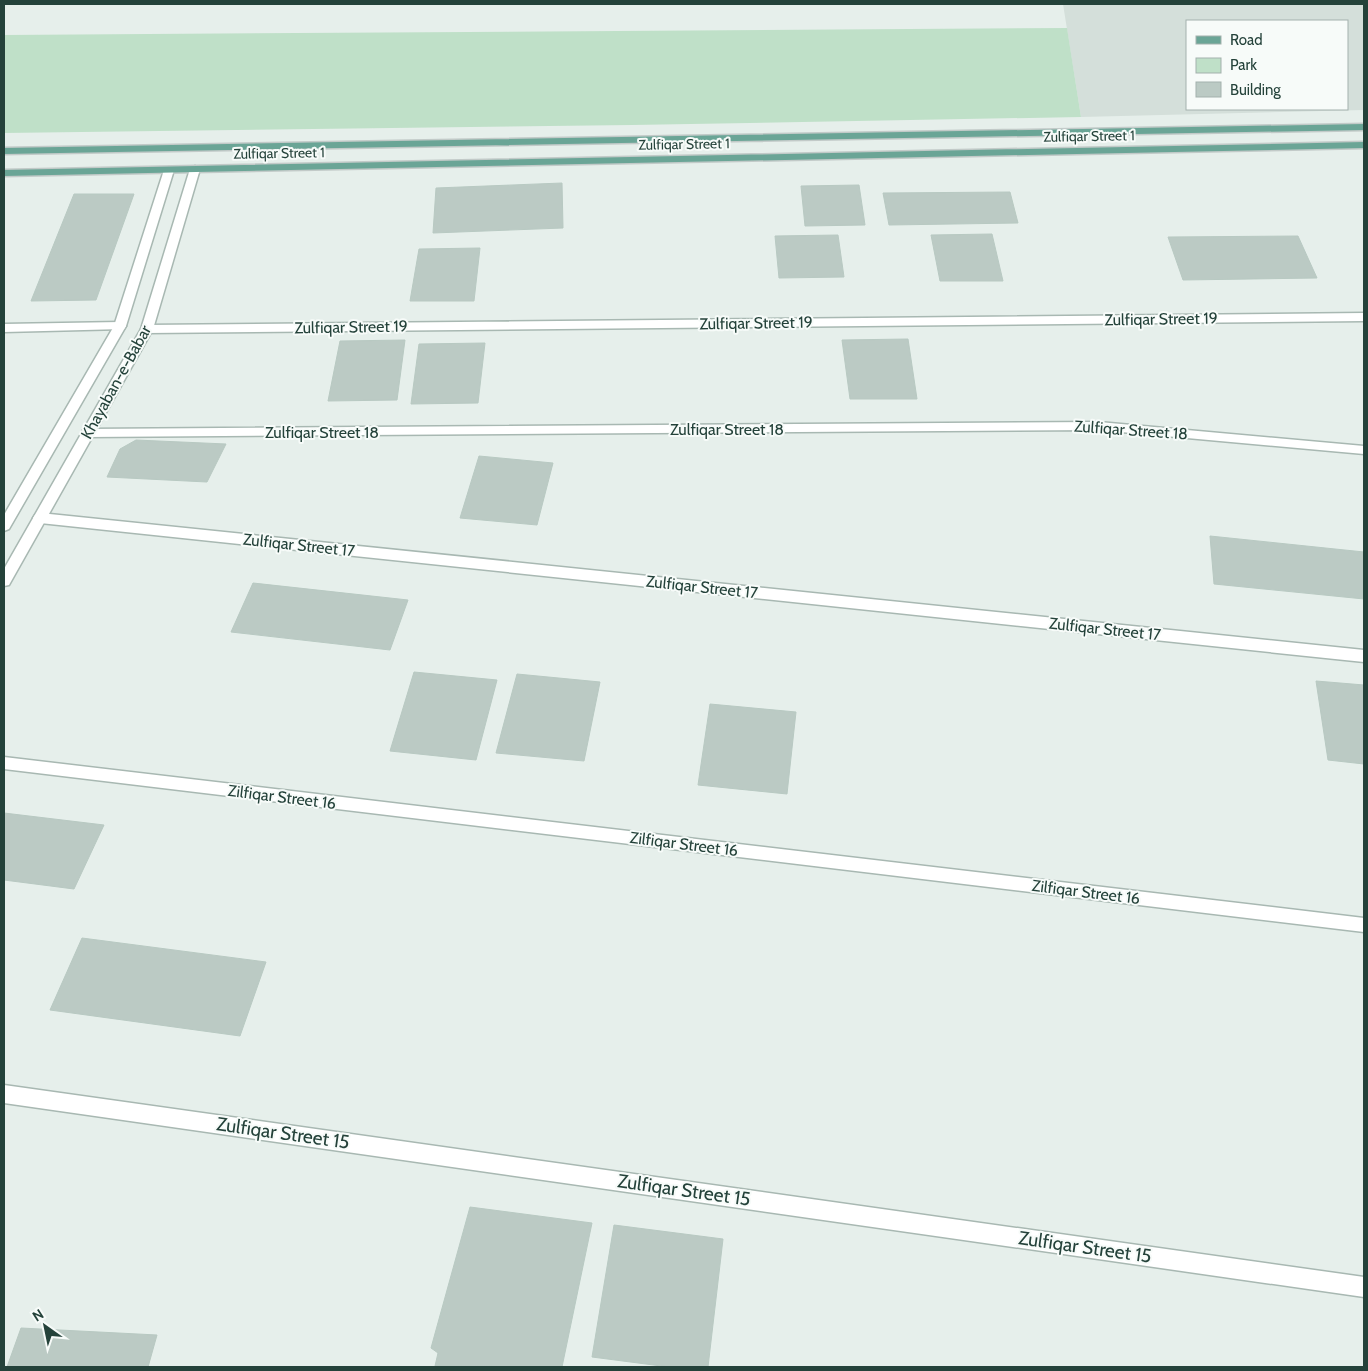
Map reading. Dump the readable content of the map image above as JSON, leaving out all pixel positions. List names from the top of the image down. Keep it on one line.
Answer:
{"streets":{"main road":["Zulfiqar Street 1"],"street":["Zulfiqar Street 19","Khayaban-e-Babar","Zulfiqar Street 18","Zulfiqar Street 17","Zilfiqar Street 16","Zulfiqar Street 15"]},"crossings":[["Zulfiqar Street 1","Khayaban-e-Babar"],["Zulfiqar Street 19","Khayaban-e-Babar"],["Khayaban-e-Babar","Zulfiqar Street 18"],["Khayaban-e-Babar","Zulfiqar Street 17"]],"legend":["Road","Park","Building"],"north":"top left"}
